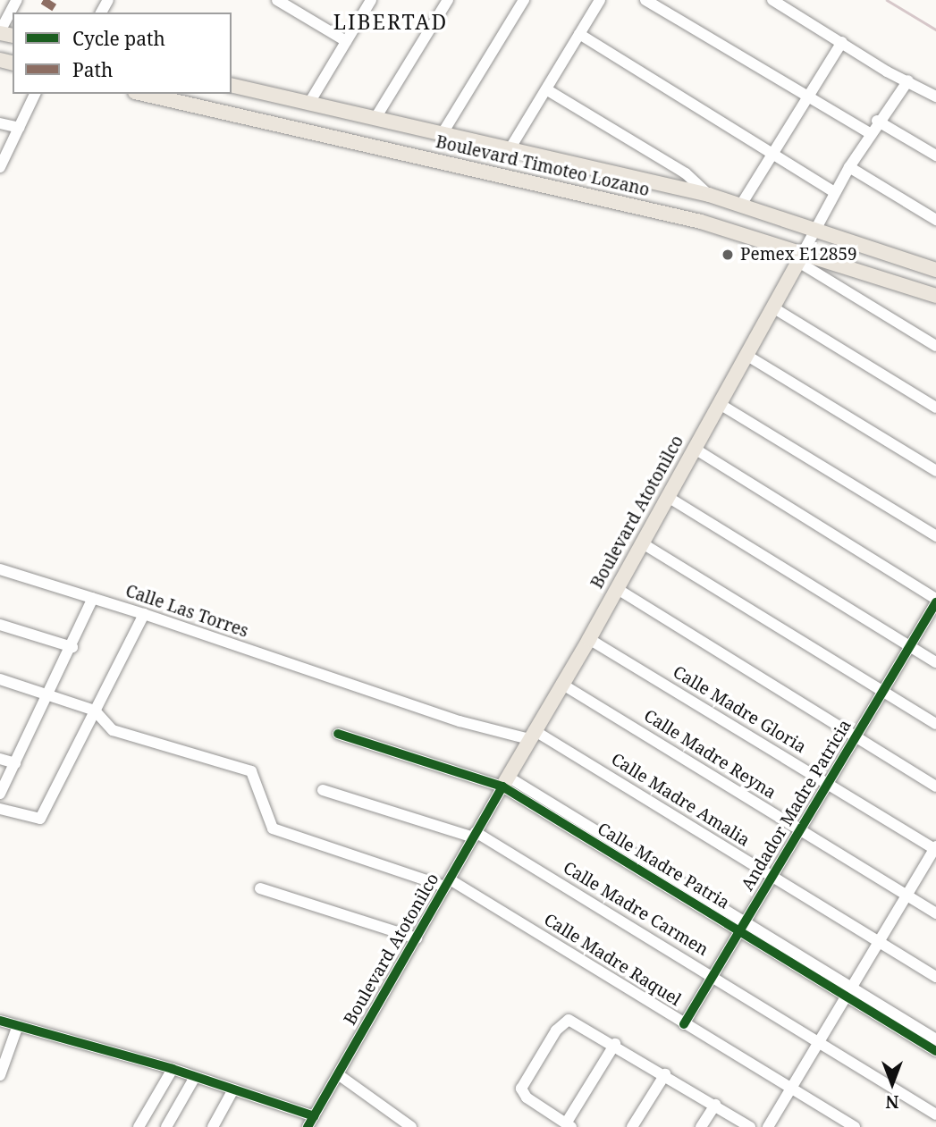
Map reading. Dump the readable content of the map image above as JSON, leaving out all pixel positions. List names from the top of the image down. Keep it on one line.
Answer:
{"streets":{"main road":["Boulevard Timoteo Lozano","Boulevard Atotonilco"],"street":["Calle Las Torres","Calle Madre Gloria","Calle Madre Reyna","Calle Madre Amalia","Andador Madre Patricia","Calle Madre Patria","Calle Madre Carmen","Calle Madre Raquel"]},"crossings":[["Boulevard Timoteo Lozano","Boulevard Atotonilco"],["Boulevard Atotonilco","Calle Madre Gloria"],["Boulevard Atotonilco","Calle Madre Reyna"],["Boulevard Atotonilco","Calle Madre Amalia"],["Boulevard Atotonilco","Calle Madre Patria"],["Boulevard Atotonilco","Calle Madre Carmen"],["Boulevard Atotonilco","Calle Madre Raquel"],["Calle Las Torres","Calle Madre Amalia"],["Calle Madre Gloria","Andador Madre Patricia"],["Calle Madre Reyna","Andador Madre Patricia"],["Calle Madre Amalia","Andador Madre Patricia"],["Andador Madre Patricia","Calle Madre Patria"],["Andador Madre Patricia","Calle Madre Carmen"],["Andador Madre Patricia","Calle Madre Raquel"]],"districts":["LIBERTAD"],"places":["Pemex E12859"],"legend":["Cycle path","Path"],"north":"bottom"}
